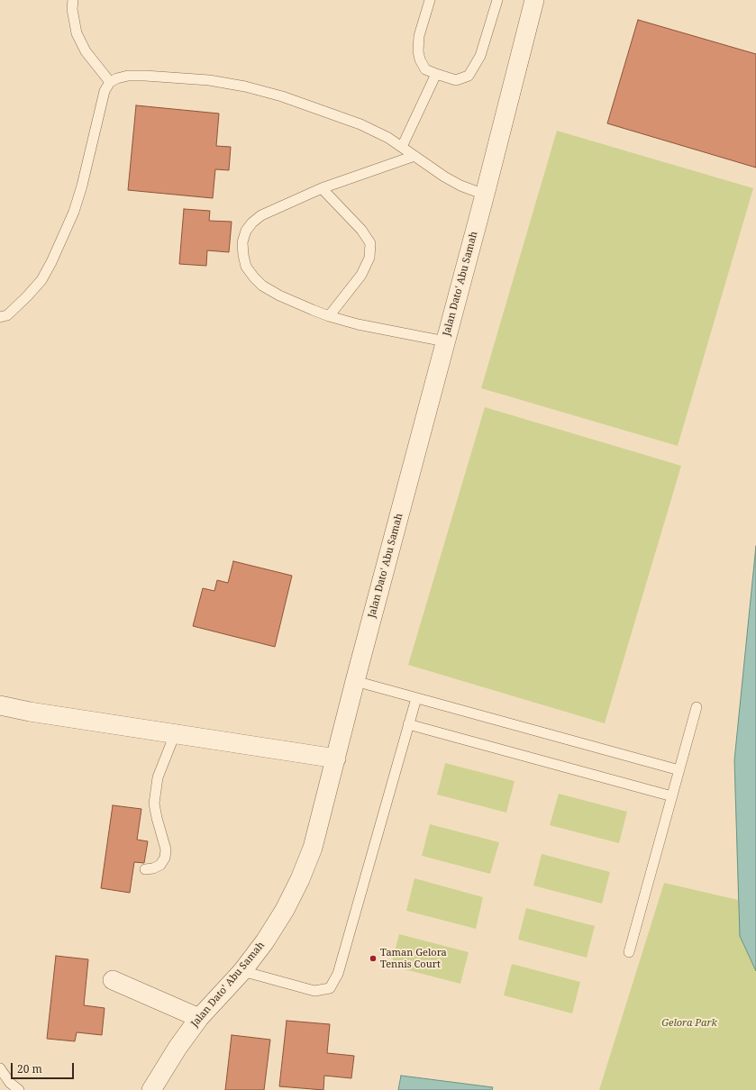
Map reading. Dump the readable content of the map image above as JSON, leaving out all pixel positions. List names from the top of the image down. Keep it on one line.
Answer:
{"streets":{"street":["Jalan Dato' Abu Samah"]},"parks":["Gelora Park"],"places":["Taman Gelora Tennis Court"],"scale_bar":"20 m"}
